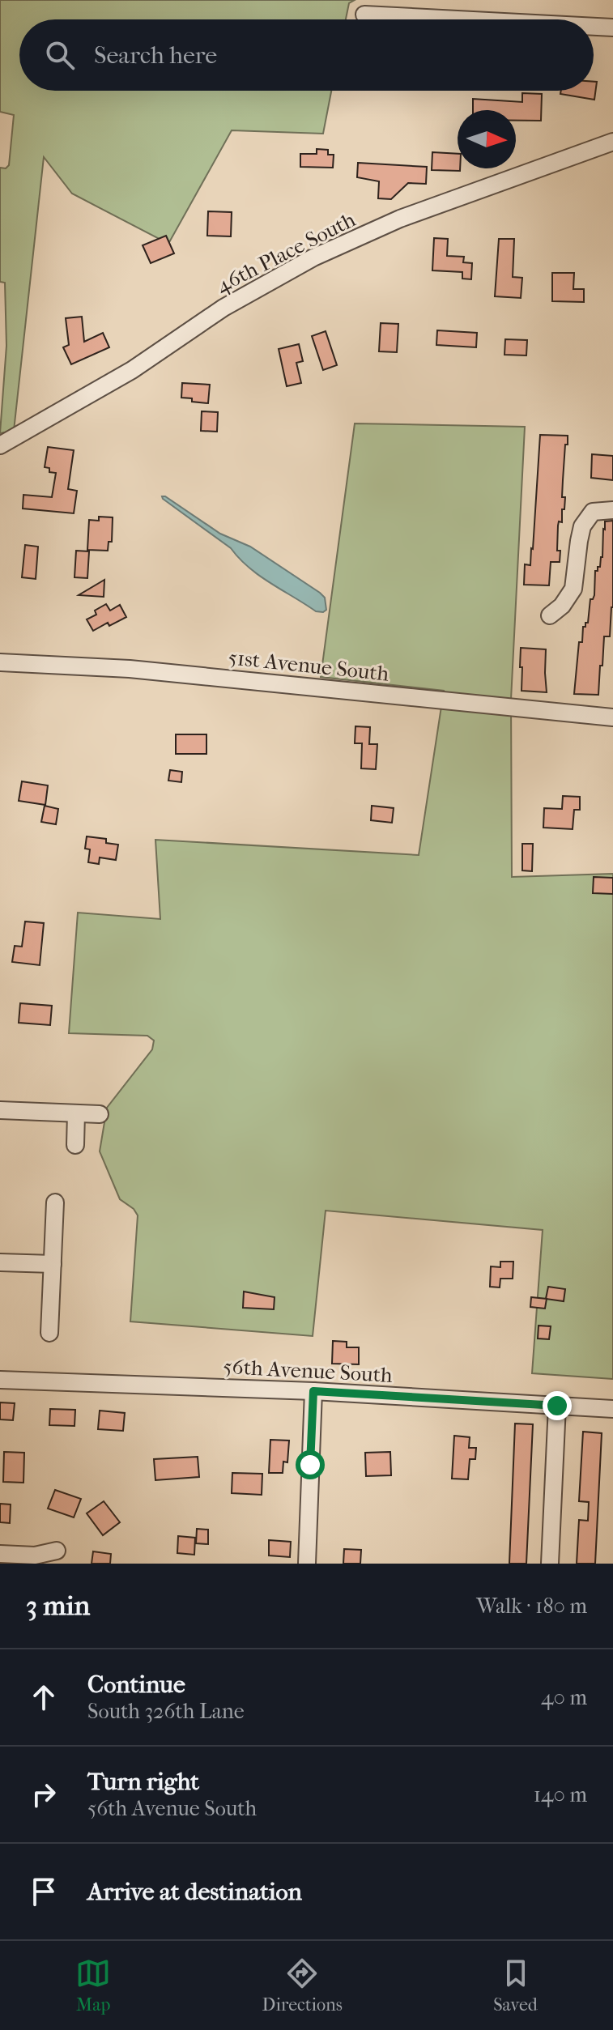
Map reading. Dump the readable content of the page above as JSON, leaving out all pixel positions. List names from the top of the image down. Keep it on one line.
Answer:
{"streets":{"street":["46th Place South","51st Avenue South","56th Avenue South"]},"north":"right","page":{"search":"Search here","heading":["3 min","Walk · 180 m"],"list":[["Continue","South 326th Lane","40 m"],["Turn right","56th Avenue South","140 m"],"Arrive at destination"],"nav":["Map","Directions","Saved"]}}
